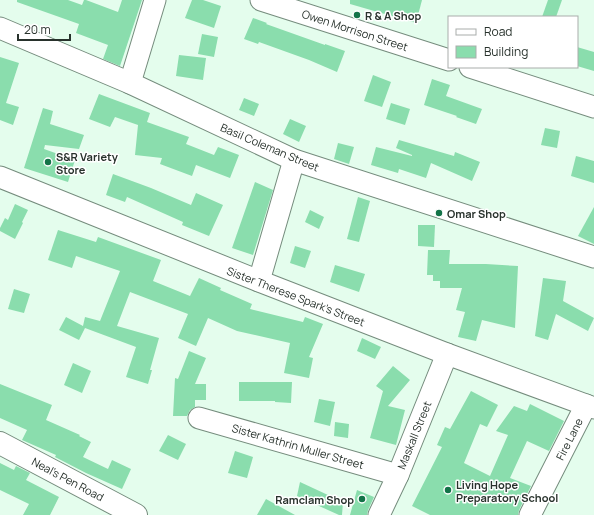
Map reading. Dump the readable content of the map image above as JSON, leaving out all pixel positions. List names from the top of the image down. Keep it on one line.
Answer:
{"streets":{"street":["Owen Morrison Street","Basil Coleman Street","Sister Therese Spark's Street","Maskall Street","Fire Lane","Sister Kathrin Muller Street","Neal's Pen Road"]},"crossings":[["Sister Therese Spark's Street","Maskall Street"],["Sister Therese Spark's Street","Fire Lane"],["Maskall Street","Sister Kathrin Muller Street"]],"places":["R & A Shop","S&R Variety Store","Omar Shop","Living Hope Preparatory School","Ramclam Shop"],"legend":["Road","Building"],"scale_bar":"20 m"}
